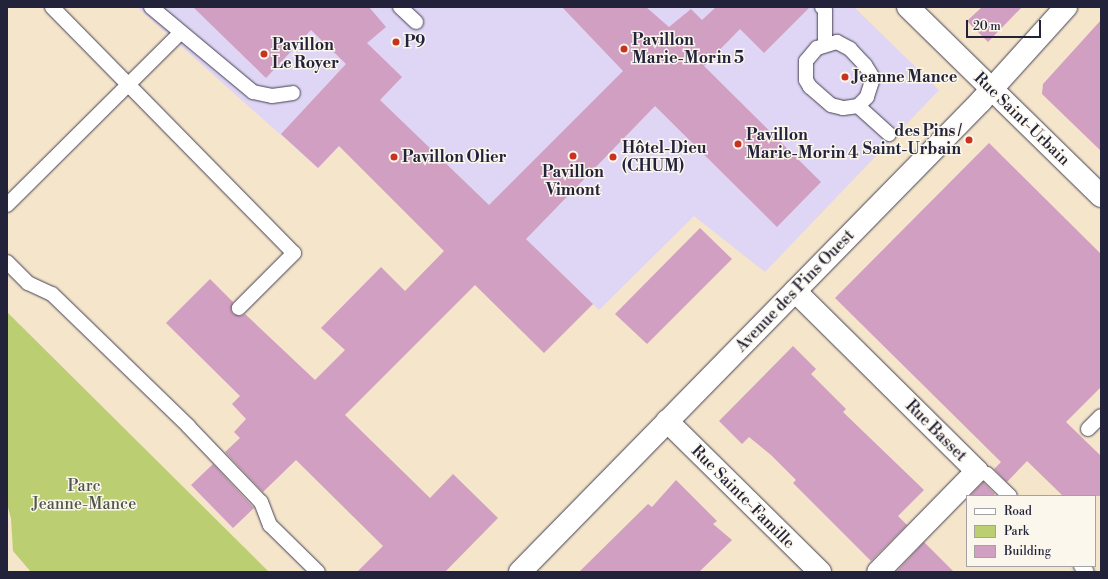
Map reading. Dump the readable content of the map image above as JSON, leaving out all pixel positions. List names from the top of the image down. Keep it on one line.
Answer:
{"streets":{"main road":["Rue Saint-Urbain","Avenue des Pins Ouest","Rue Basset","Rue Sainte-Famille"]},"crossings":[["Rue Saint-Urbain","Avenue des Pins Ouest"],["Avenue des Pins Ouest","Rue Basset"],["Avenue des Pins Ouest","Rue Sainte-Famille"]],"parks":["Parc Jeanne-Mance"],"places":["P9","Pavillon Marie-Morin 5","Pavillon Le Royer","Jeanne Mance","des Pins / Saint-Urbain","Pavillon Marie-Morin 4","Pavillon Vimont","Pavillon Olier","Hôtel-Dieu (CHUM)"],"legend":["Road","Park","Building"],"scale_bar":"20 m"}
